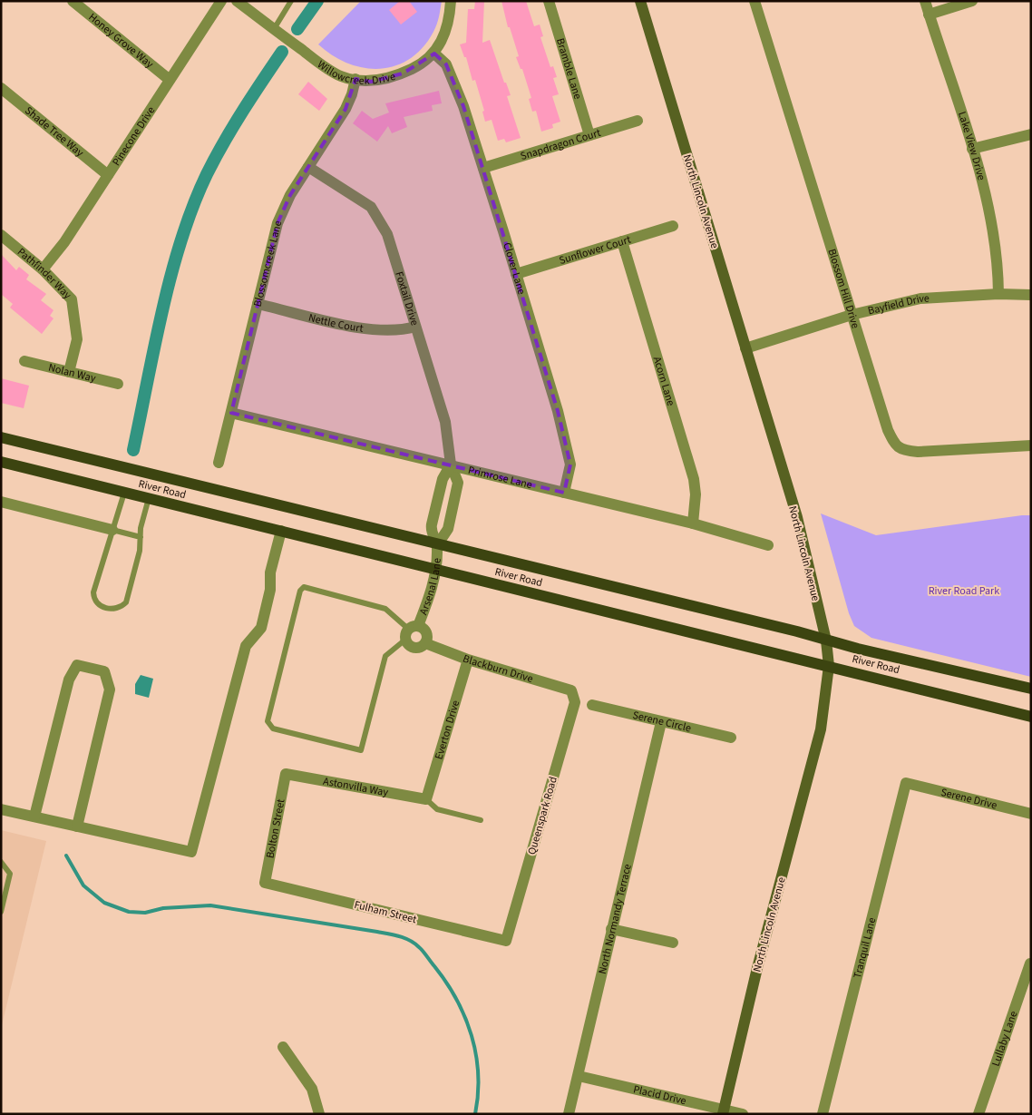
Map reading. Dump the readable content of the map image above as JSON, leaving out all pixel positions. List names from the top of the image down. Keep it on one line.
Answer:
{"streets":{"main road":["North Lincoln Avenue","River Road"],"street":["Honey Grove Way","Willowcreek Drive","Bramble Lane","Shade Tree Way","Pinecone Drive","Snapdragon Court","Lake View Drive","Sunflower Court","Blossomcreek Lane","Clover Lane","Pathfinder Way","Blossom Hill Drive","Foxtail Drive","Bayfield Drive","Nettle Court","Nolan Way","Acorn Lane","Primrose Lane","Arsenal Lane","Blackburn Drive","Serene Circle","Everton Drive","Astonvilla Way","Serene Drive","Queenspark Road","Bolton Street","Fulham Street","North Normandy Terrace","Tranquil Lane","Lullaby Lane","Placid Drive"]},"crossings":[["Honey Grove Way","Pinecone Drive"],["Willowcreek Drive","Blossomcreek Lane"],["Willowcreek Drive","Clover Lane"],["Bramble Lane","Snapdragon Court"],["Shade Tree Way","Pinecone Drive"],["Pinecone Drive","Pathfinder Way"],["Snapdragon Court","Clover Lane"],["Lake View Drive","Bayfield Drive"],["North Lincoln Avenue","Bayfield Drive"],["North Lincoln Avenue","River Road"],["North Lincoln Avenue","Placid Drive"],["Sunflower Court","Clover Lane"],["Sunflower Court","Acorn Lane"],["Blossomcreek Lane","Foxtail Drive"],["Blossomcreek Lane","Nettle Court"],["Blossomcreek Lane","Primrose Lane"],["Clover Lane","Primrose Lane"],["Pathfinder Way","Nolan Way"],["Blossom Hill Drive","Bayfield Drive"],["Foxtail Drive","Nettle Court"],["Foxtail Drive","Primrose Lane"],["Foxtail Drive","River Road"],["Foxtail Drive","Arsenal Lane"],["Acorn Lane","Primrose Lane"],["River Road","Arsenal Lane"],["Arsenal Lane","Blackburn Drive"],["Blackburn Drive","Everton Drive"],["Blackburn Drive","Queenspark Road"],["Serene Circle","North Normandy Terrace"],["Everton Drive","Astonvilla Way"],["Astonvilla Way","Bolton Street"],["Serene Drive","Tranquil Lane"],["Queenspark Road","Fulham Street"],["Bolton Street","Fulham Street"],["North Normandy Terrace","Placid Drive"]],"parks":["River Road Park"]}
